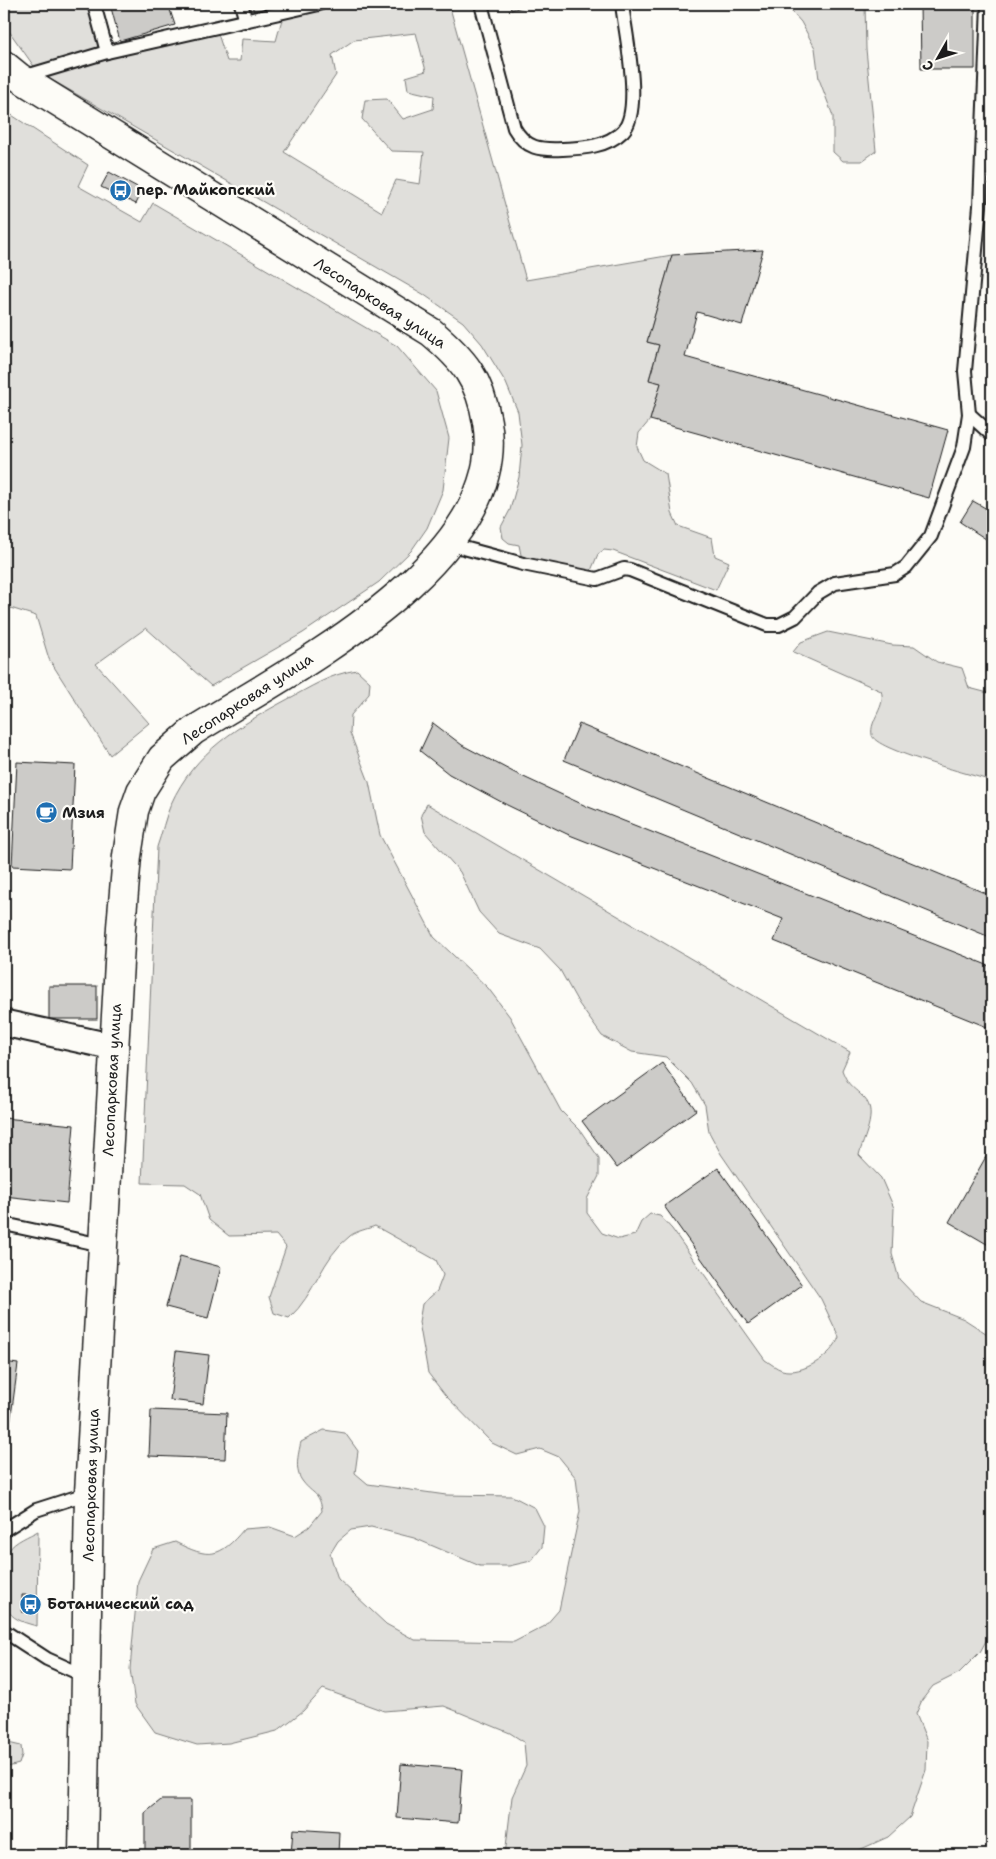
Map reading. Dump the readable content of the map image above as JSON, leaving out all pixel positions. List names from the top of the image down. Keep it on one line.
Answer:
{"streets":{"main road":["Лесопарковая улица"]},"places":{"bus stop":["пер. Майкопский","Ботанический сад"],"cafe":["Мзия"]},"north":"bottom left"}
